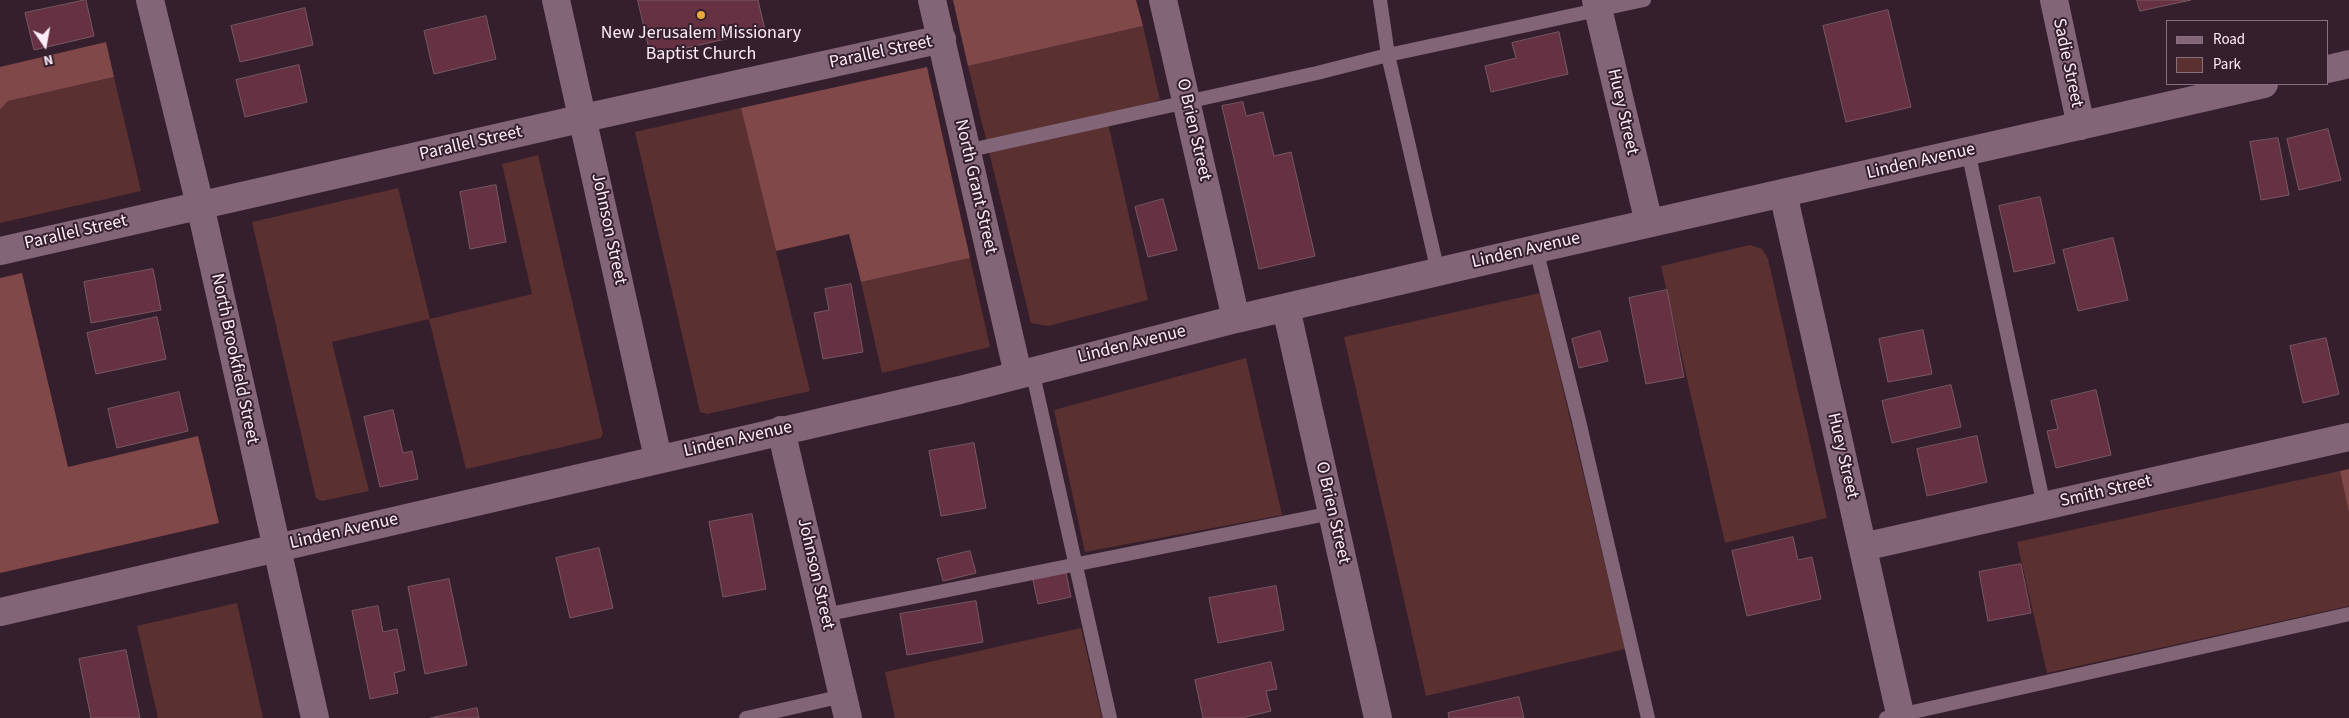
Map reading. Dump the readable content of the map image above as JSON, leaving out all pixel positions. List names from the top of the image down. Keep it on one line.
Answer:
{"streets":{"street":["Parallel Street","Sadie Street","Huey Street","O Brien Street","Linden Avenue","North Grant Street","Johnson Street","North Brookfield Street","Smith Street"]},"crossings":[["Parallel Street","North Grant Street"],["Parallel Street","Johnson Street"],["Parallel Street","North Brookfield Street"],["Sadie Street","Linden Avenue"],["Huey Street","Linden Avenue"],["Huey Street","Smith Street"],["O Brien Street","Linden Avenue"],["Linden Avenue","North Grant Street"],["Linden Avenue","Johnson Street"],["Linden Avenue","North Brookfield Street"]],"places":["New Jerusalem Missionary Baptist Church"],"legend":["Road","Park"],"north":"bottom"}
